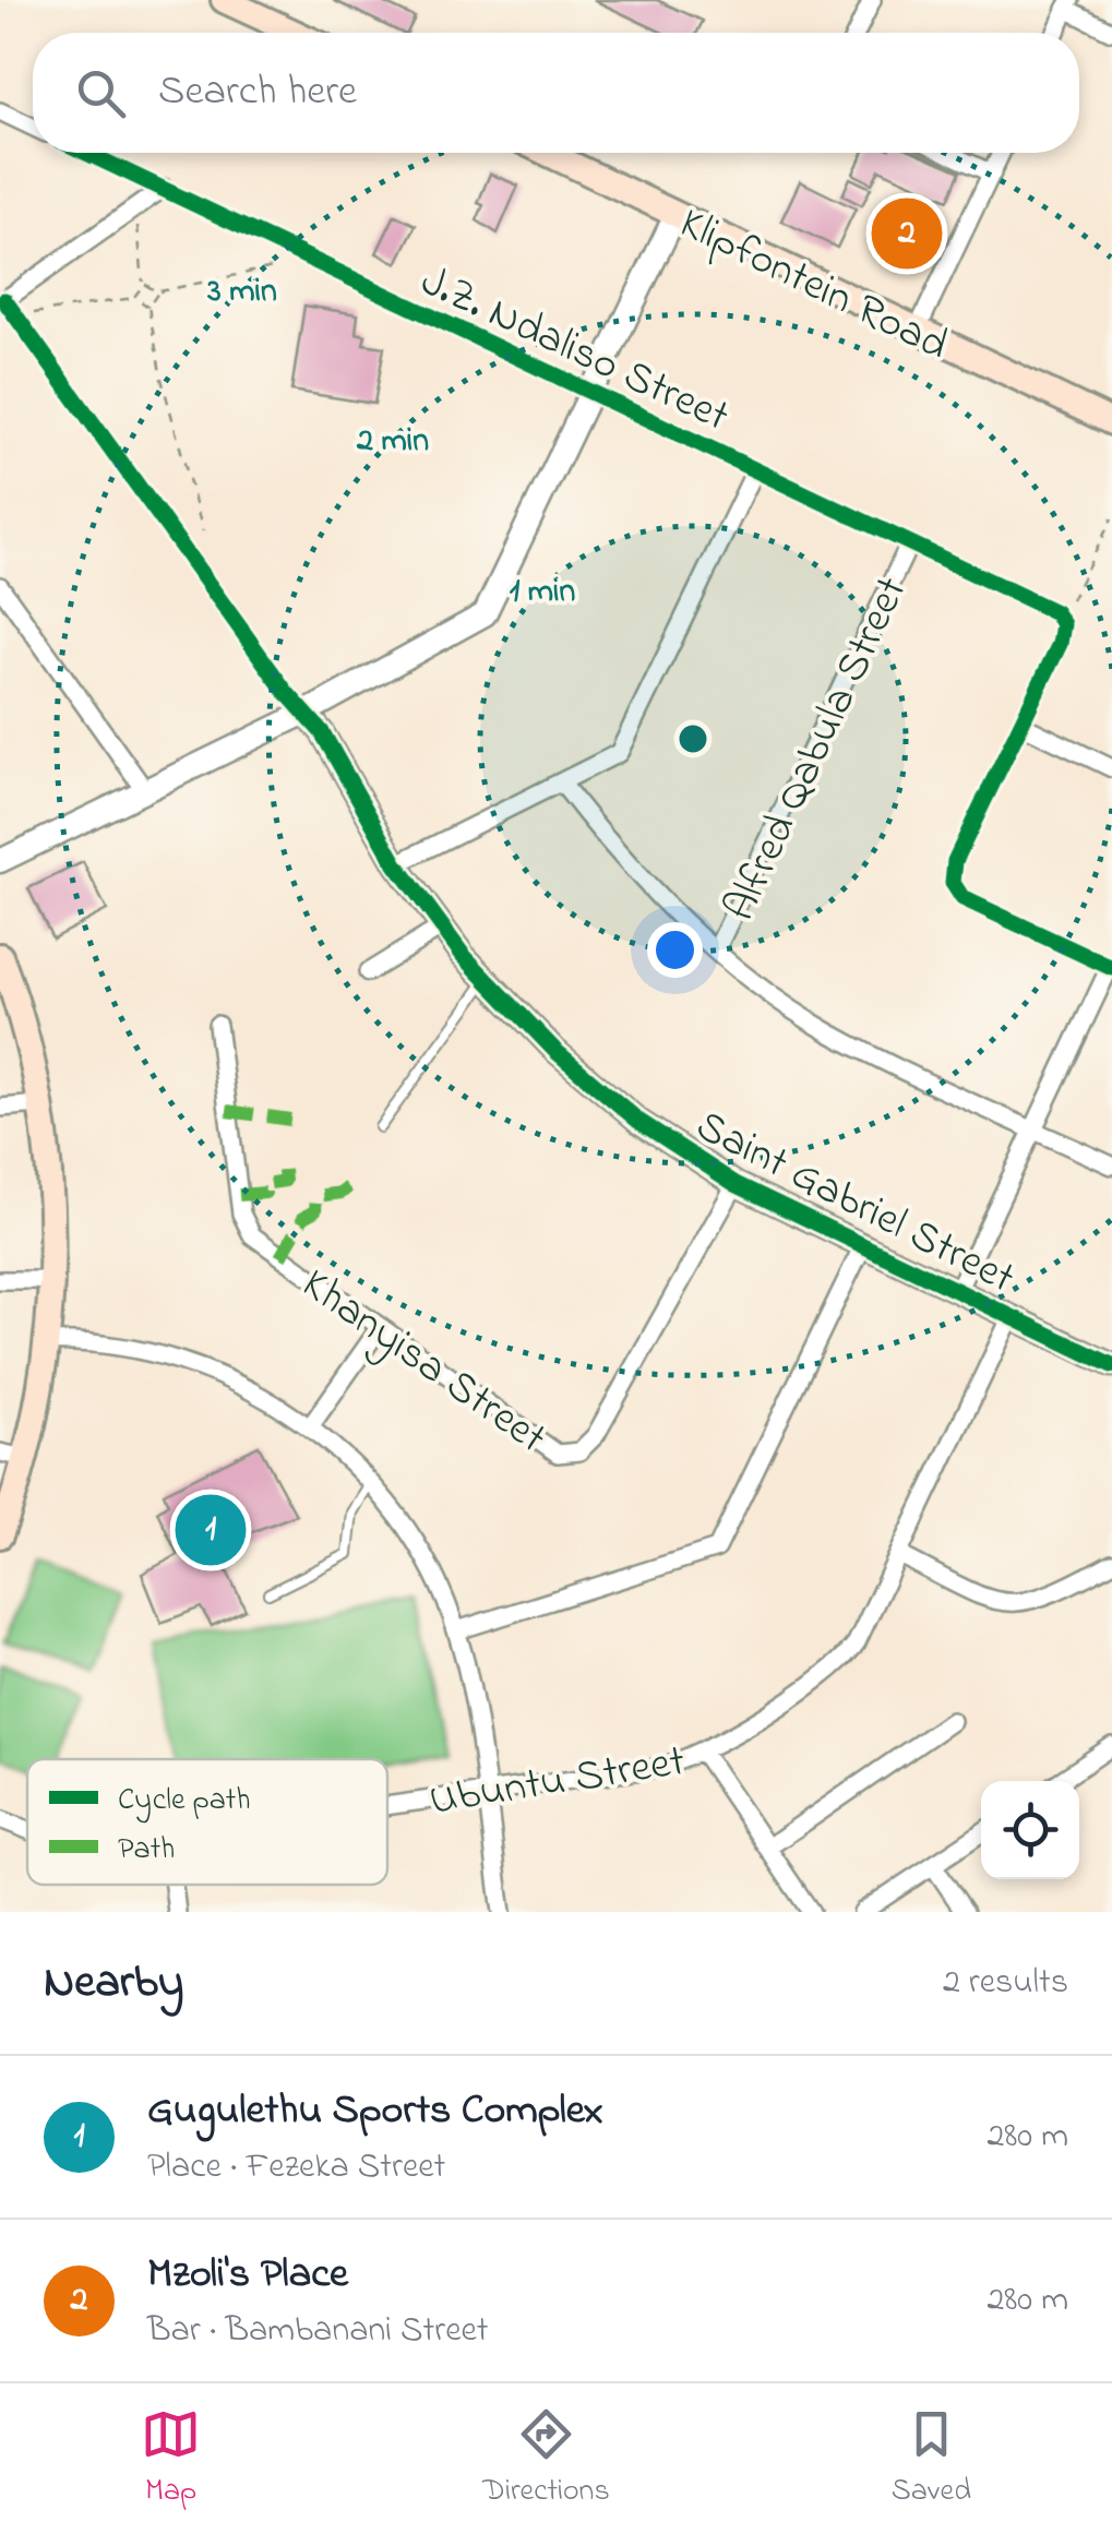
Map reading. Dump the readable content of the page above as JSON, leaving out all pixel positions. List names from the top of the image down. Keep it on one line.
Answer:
{"streets":{"main road":["Klipfontein Road"],"street":["J.Z. Ndaliso Street","Alfred Qabula Street","Saint Gabriel Street","Khanyisa Street","Ubuntu Street"]},"crossings":[["J.Z. Ndaliso Street","Alfred Qabula Street"],["Saint Gabriel Street","Khanyisa Street"],["Saint Gabriel Street","Ubuntu Street"]],"legend":["Cycle path","Path"],"page":{"search":"Search here","pins":["2","1"],"heading":["Nearby","2 results"],"list":[{"mark":"1","name":"Gugulethu Sports Complex","note":"Place · Fezeka Street","value":"280 m"},{"mark":"2","name":"Mzoli's Place","note":"Bar · Bambanani Street","value":"280 m"}],"nav":["Map","Directions","Saved"]},"rings":["3 min","2 min","1 min"]}
